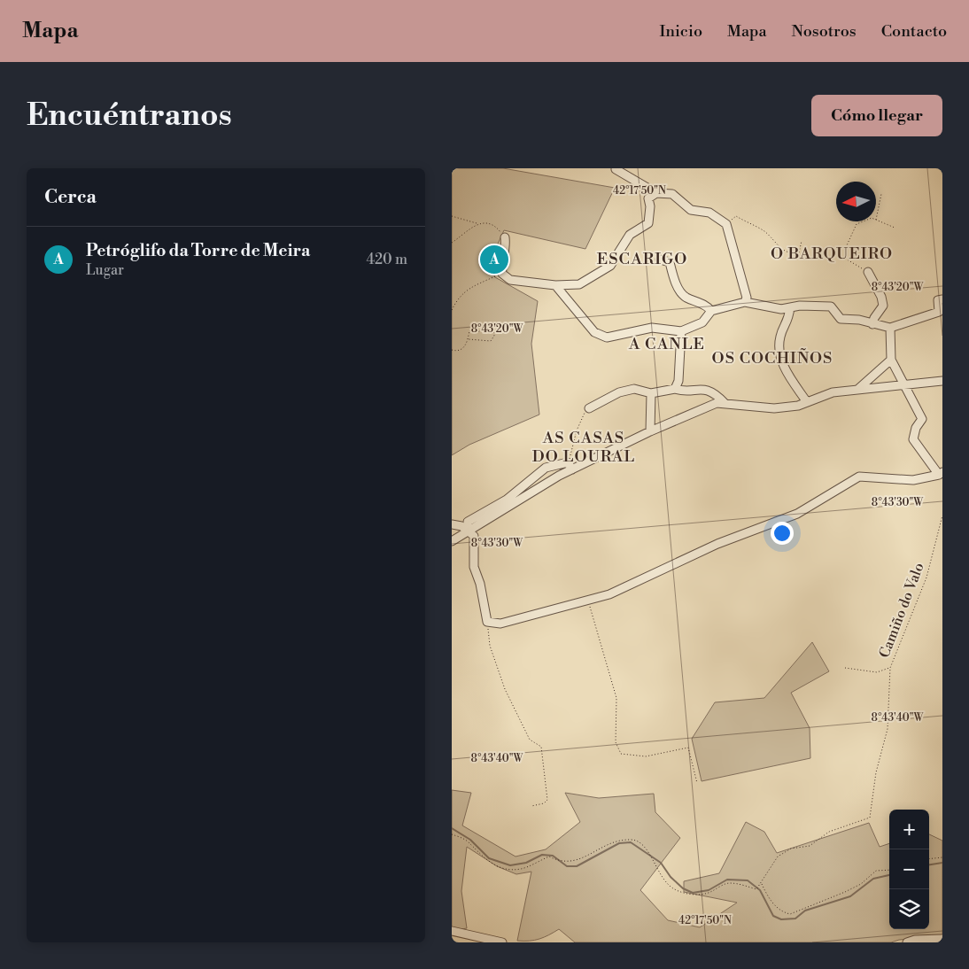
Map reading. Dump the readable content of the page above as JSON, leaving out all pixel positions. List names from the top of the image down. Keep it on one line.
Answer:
{"streets":{"path":["Camiño do Valo"]},"districts":["O BARQUEIRO","ESCARIGO","A CANLE","OS COCHIÑOS","AS CASAS DO LOURAL"],"north":"left","page":{"header":"Mapa","nav":["Inicio","Mapa","Nosotros","Contacto"],"buttons":"Cómo llegar","title":"Encuéntranos","heading":"Cerca","list":[{"mark":"A","name":"Petróglifo da Torre de Meira","note":"Lugar","value":"420 m"}],"pins":"A","map_buttons":["+","−"]},"coordinates":["42°17'50\"N","8°43'20\"W","8°43'30\"W","8°43'40\"W"]}
